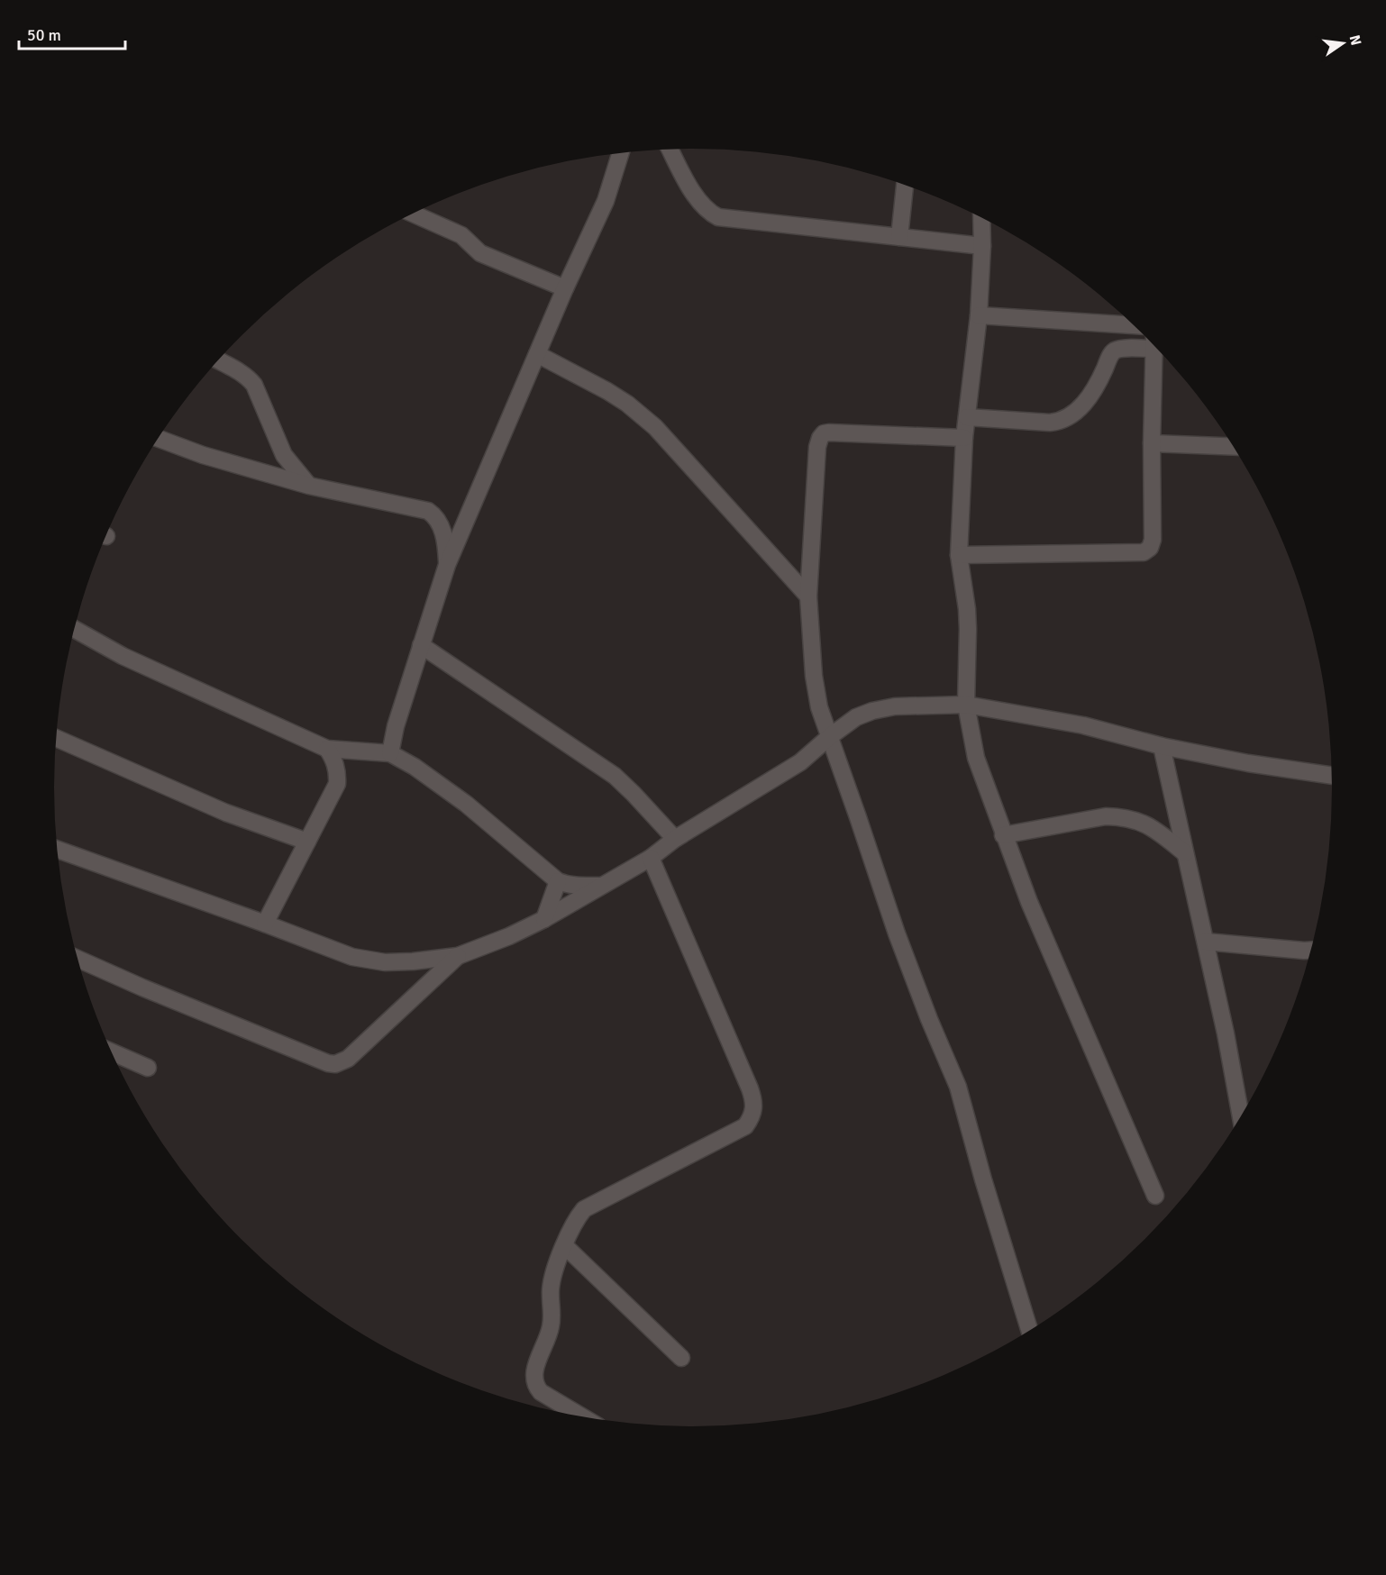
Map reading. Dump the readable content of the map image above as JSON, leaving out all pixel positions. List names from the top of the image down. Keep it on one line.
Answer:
{"scale_bar":"50 m","north":"right"}
